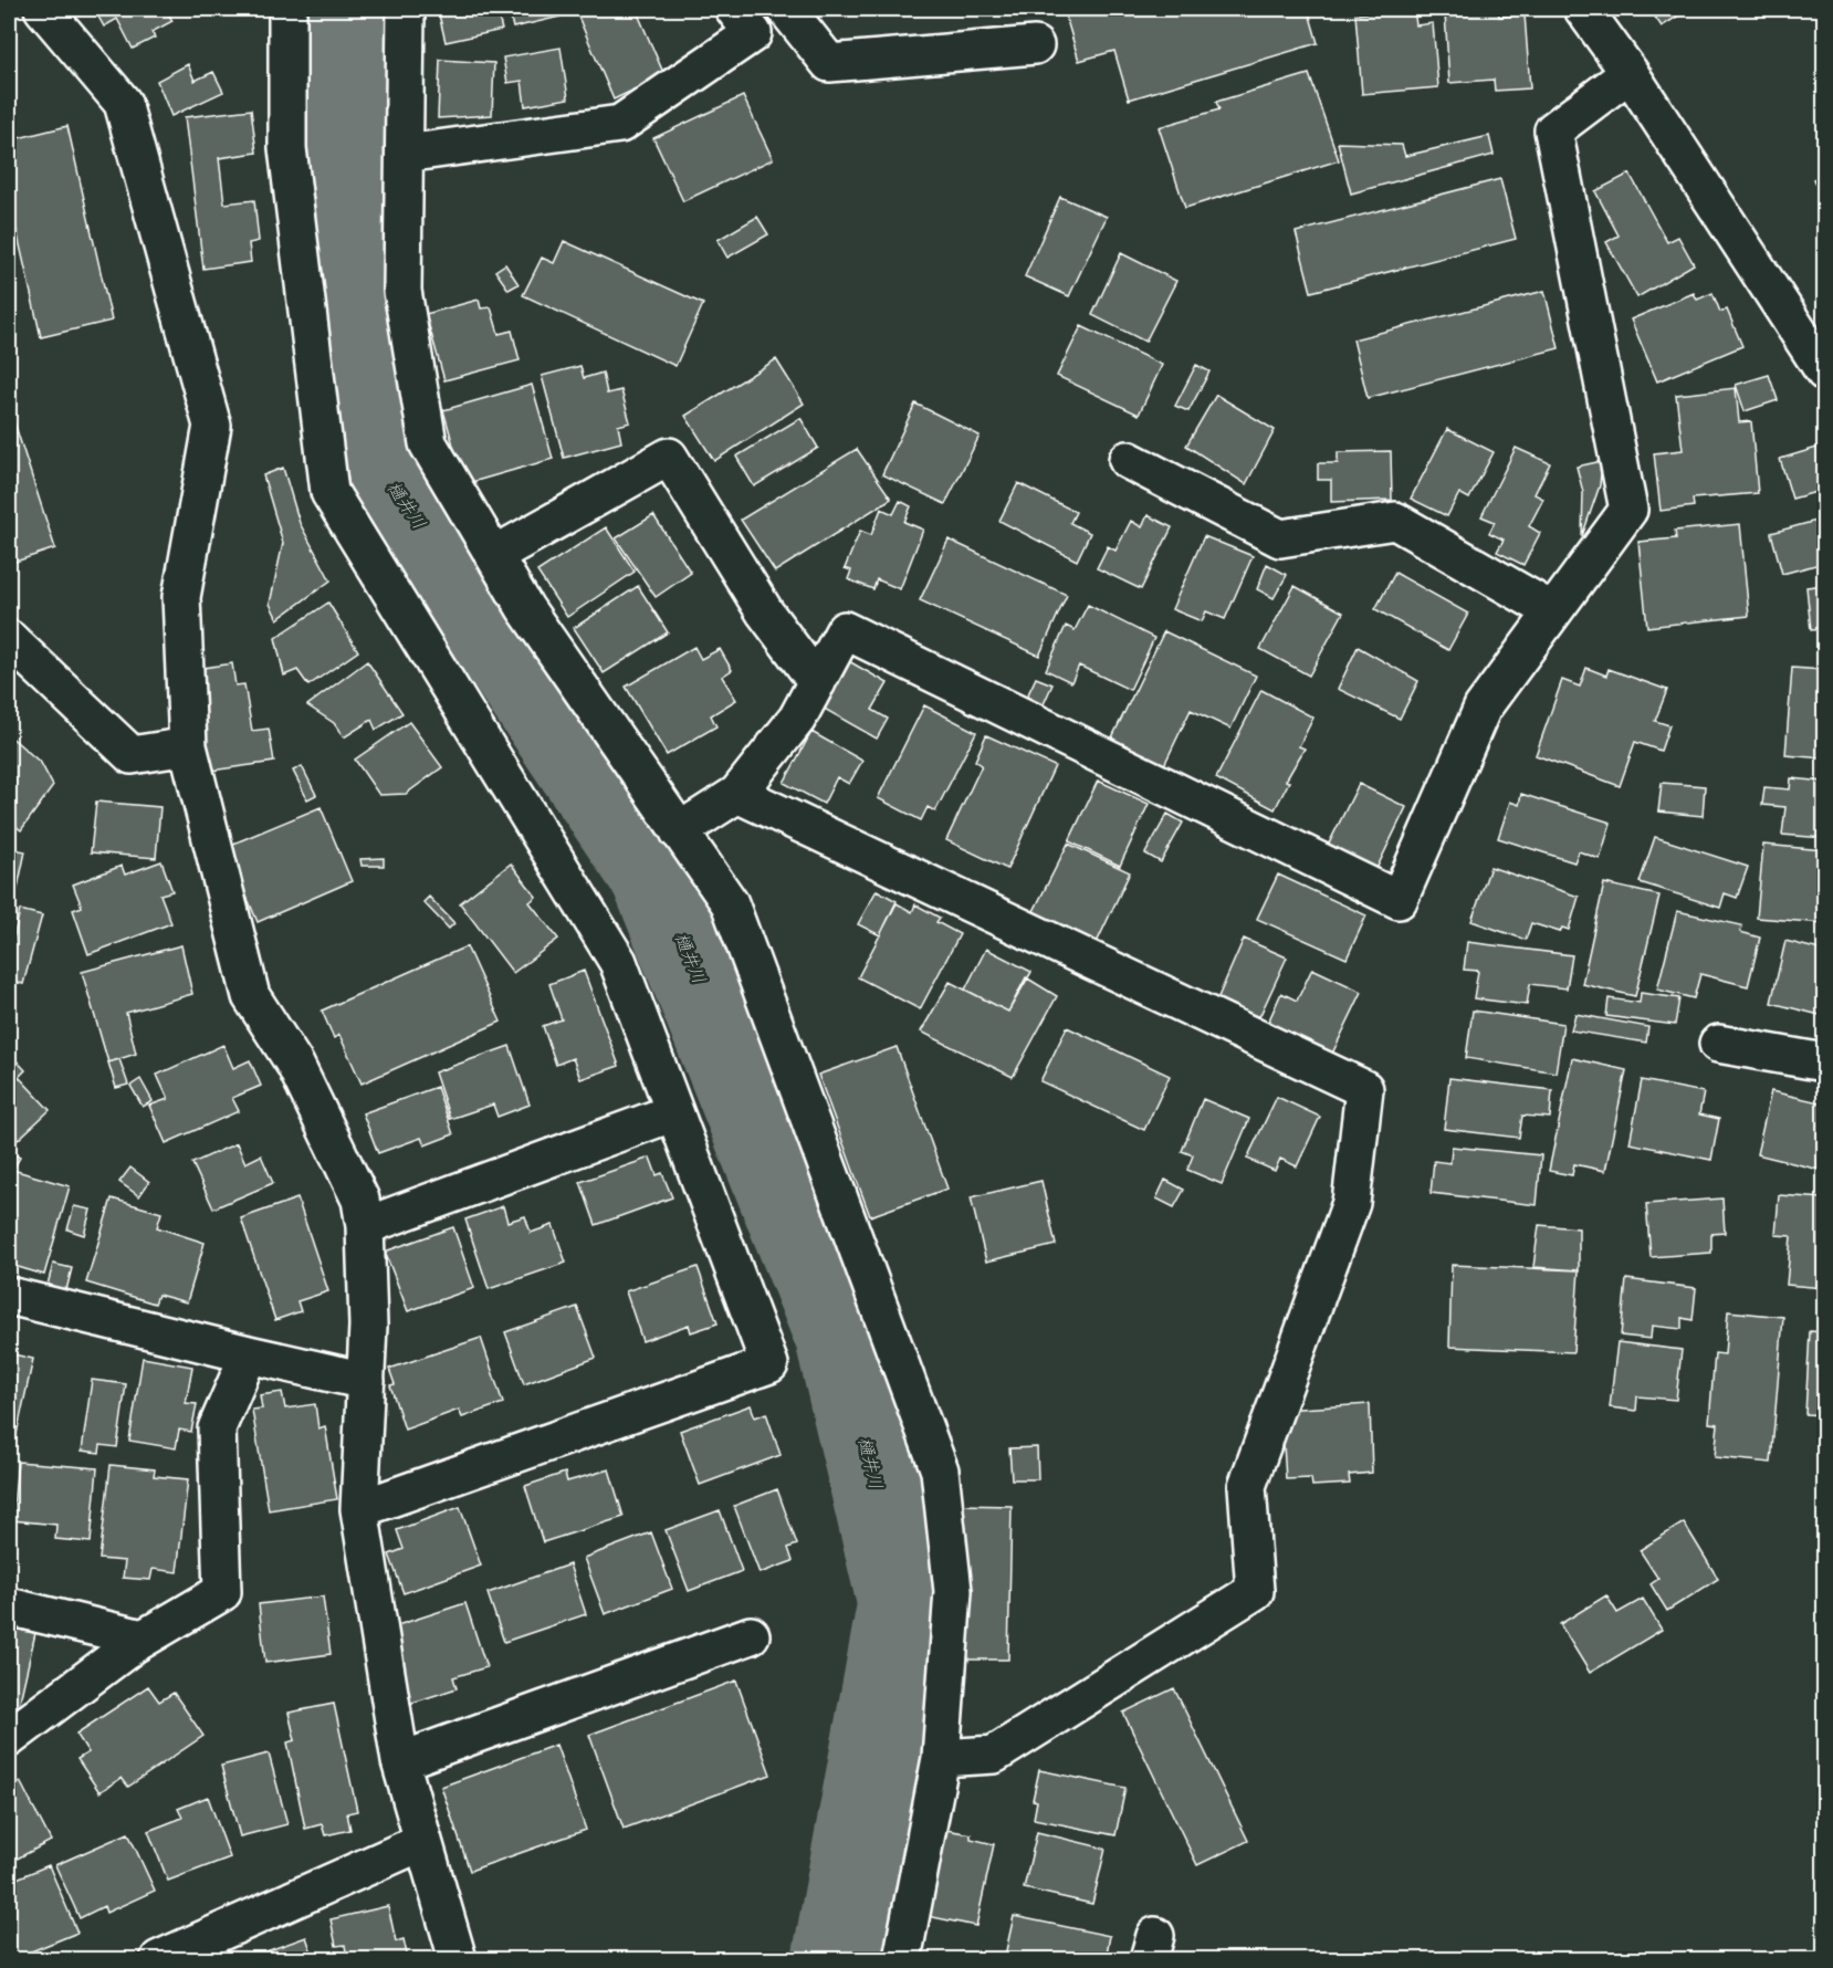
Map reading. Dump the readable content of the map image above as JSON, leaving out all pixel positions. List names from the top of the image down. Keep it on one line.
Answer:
{"water":["樋井川"]}
